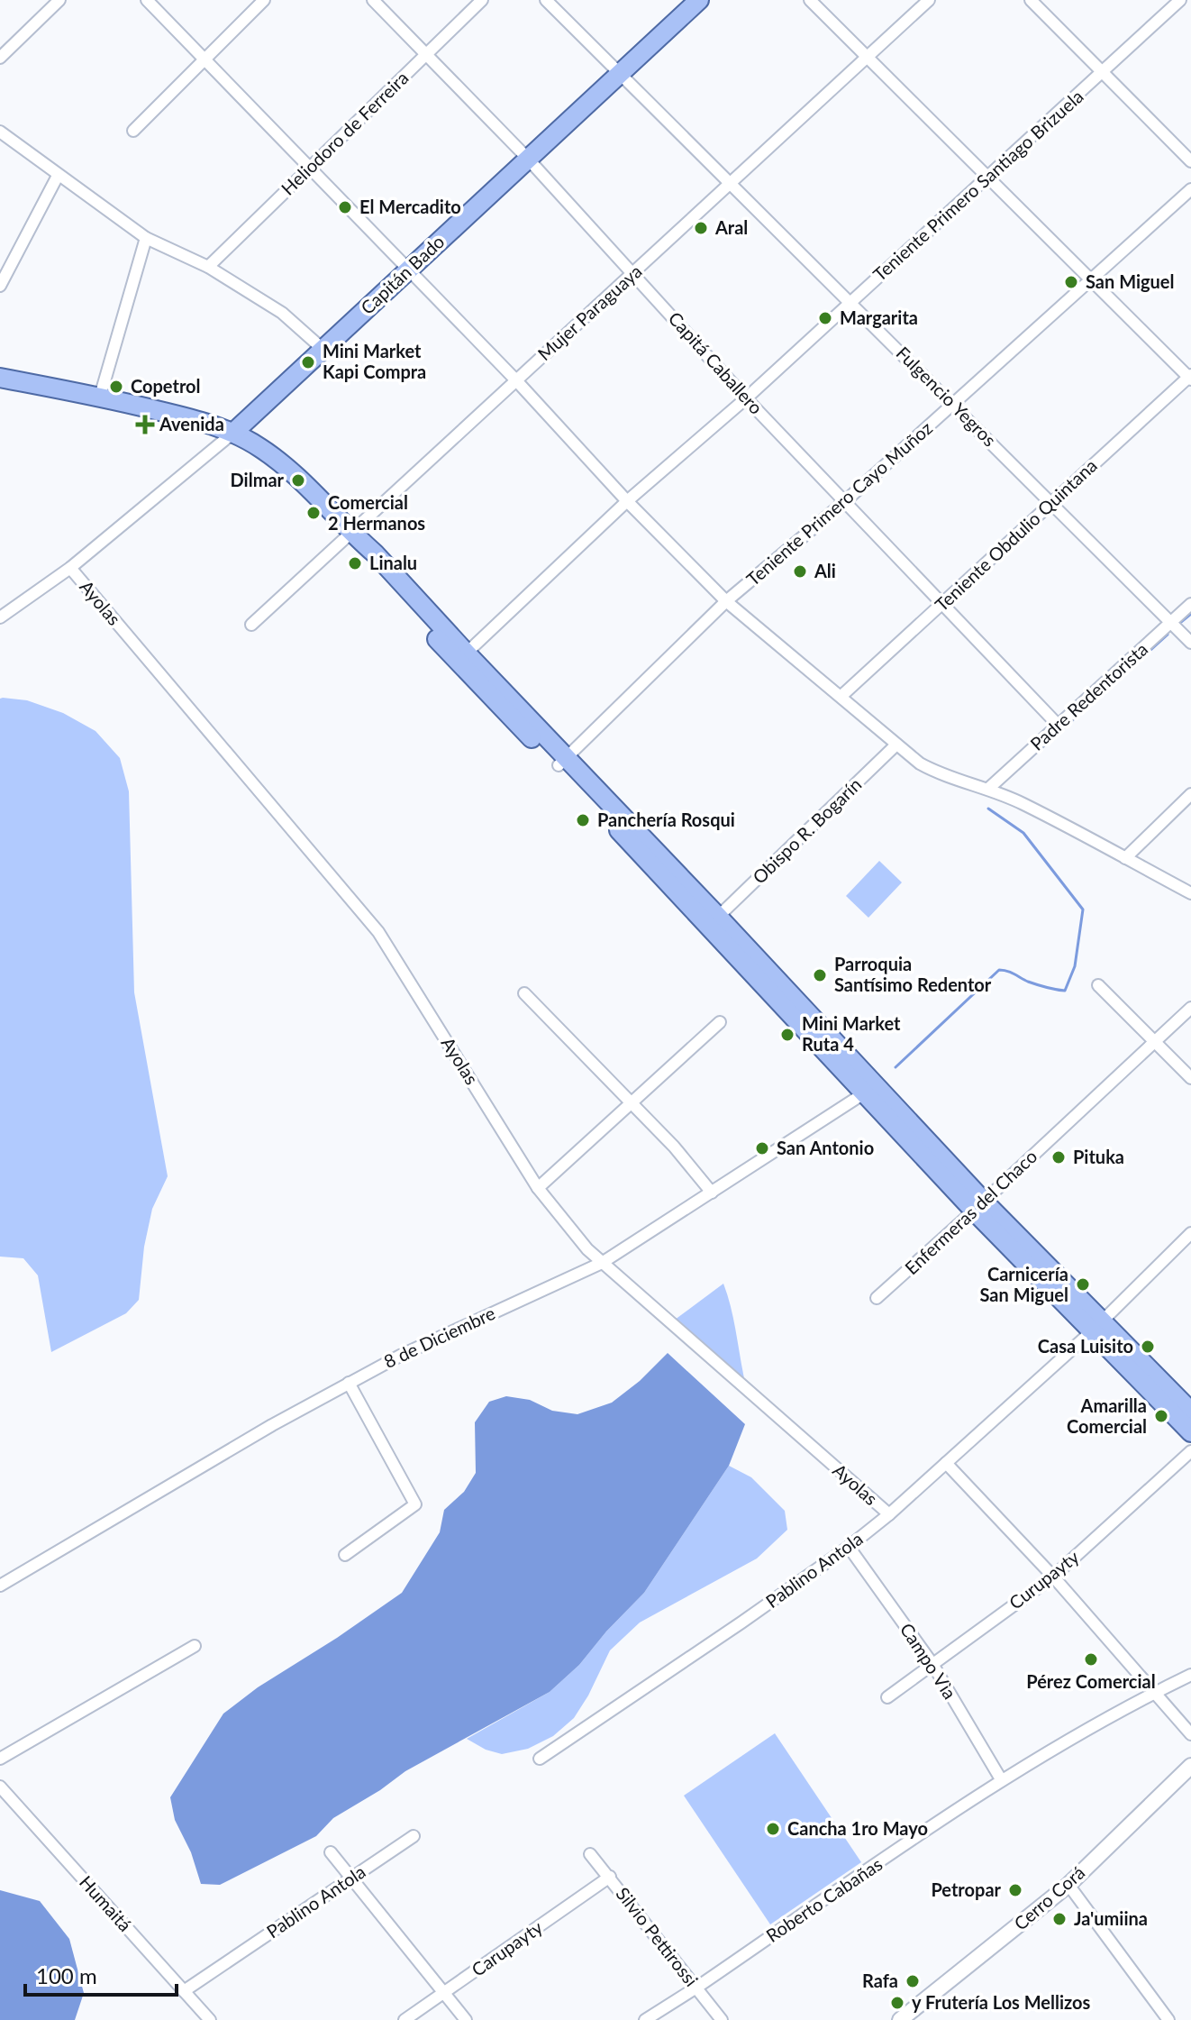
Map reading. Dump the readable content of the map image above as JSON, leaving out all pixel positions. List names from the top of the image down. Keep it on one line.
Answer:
{"streets":{"main road":["Capitán Bado"],"street":["Heliodoro de Ferreira","Teniente Primero Santiago Brizuela","Mujer Paraguaya","Capitá Caballero","Fulgencio Yegros","Teniente Primero Cayo Muñoz","Teniente Obdulio Quintana","Ayolas","Padre Redentorista","Obispo R. Bogarín","Enfermeras del Chaco","8 de Diciembre","Pablino Antola","Curupayty","Campo Vìa","Cerro Corá","Roberto Cabañas","Humaitá","Silvio Pettirossi","Carupayty"]},"crossings":[["Heliodoro de Ferreira","Capitá Caballero"],["Teniente Primero Santiago Brizuela","Capitá Caballero"],["Teniente Primero Santiago Brizuela","Fulgencio Yegros"],["Capitán Bado","Capitá Caballero"],["Capitán Bado","Fulgencio Yegros"],["Mujer Paraguaya","Capitá Caballero"],["Mujer Paraguaya","Fulgencio Yegros"],["Capitá Caballero","Teniente Primero Cayo Muñoz"],["Capitá Caballero","Teniente Obdulio Quintana"],["Capitá Caballero","Padre Redentorista"],["Fulgencio Yegros","Teniente Primero Cayo Muñoz"],["Fulgencio Yegros","Teniente Obdulio Quintana"],["Fulgencio Yegros","Padre Redentorista"],["Ayolas","8 de Diciembre"],["Ayolas","Pablino Antola"],["Pablino Antola","Campo Vìa"],["Pablino Antola","Humaitá"],["Curupayty","Campo Vìa"],["Campo Vìa","Roberto Cabañas"],["Roberto Cabañas","Silvio Pettirossi"],["Silvio Pettirossi","Carupayty"]],"places":{"other":["El Mercadito","Aral","San Miguel","Margarita","Mini Market Kapi Compra","Copetrol","Dilmar","Comercial 2 Hermanos","Linalu","Ali","Panchería Rosqui","Parroquia Santísimo Redentor","Mini Market Ruta 4","San Antonio","Pituka","Carnicería San Miguel","Casa Luisito","Amarilla Comercial","Pérez Comercial","Cancha 1ro Mayo","Petropar","Ja'umiina","Rafa","y Frutería Los Mellizos"],"health":["Avenida"]},"scale_bar":"100 m"}
